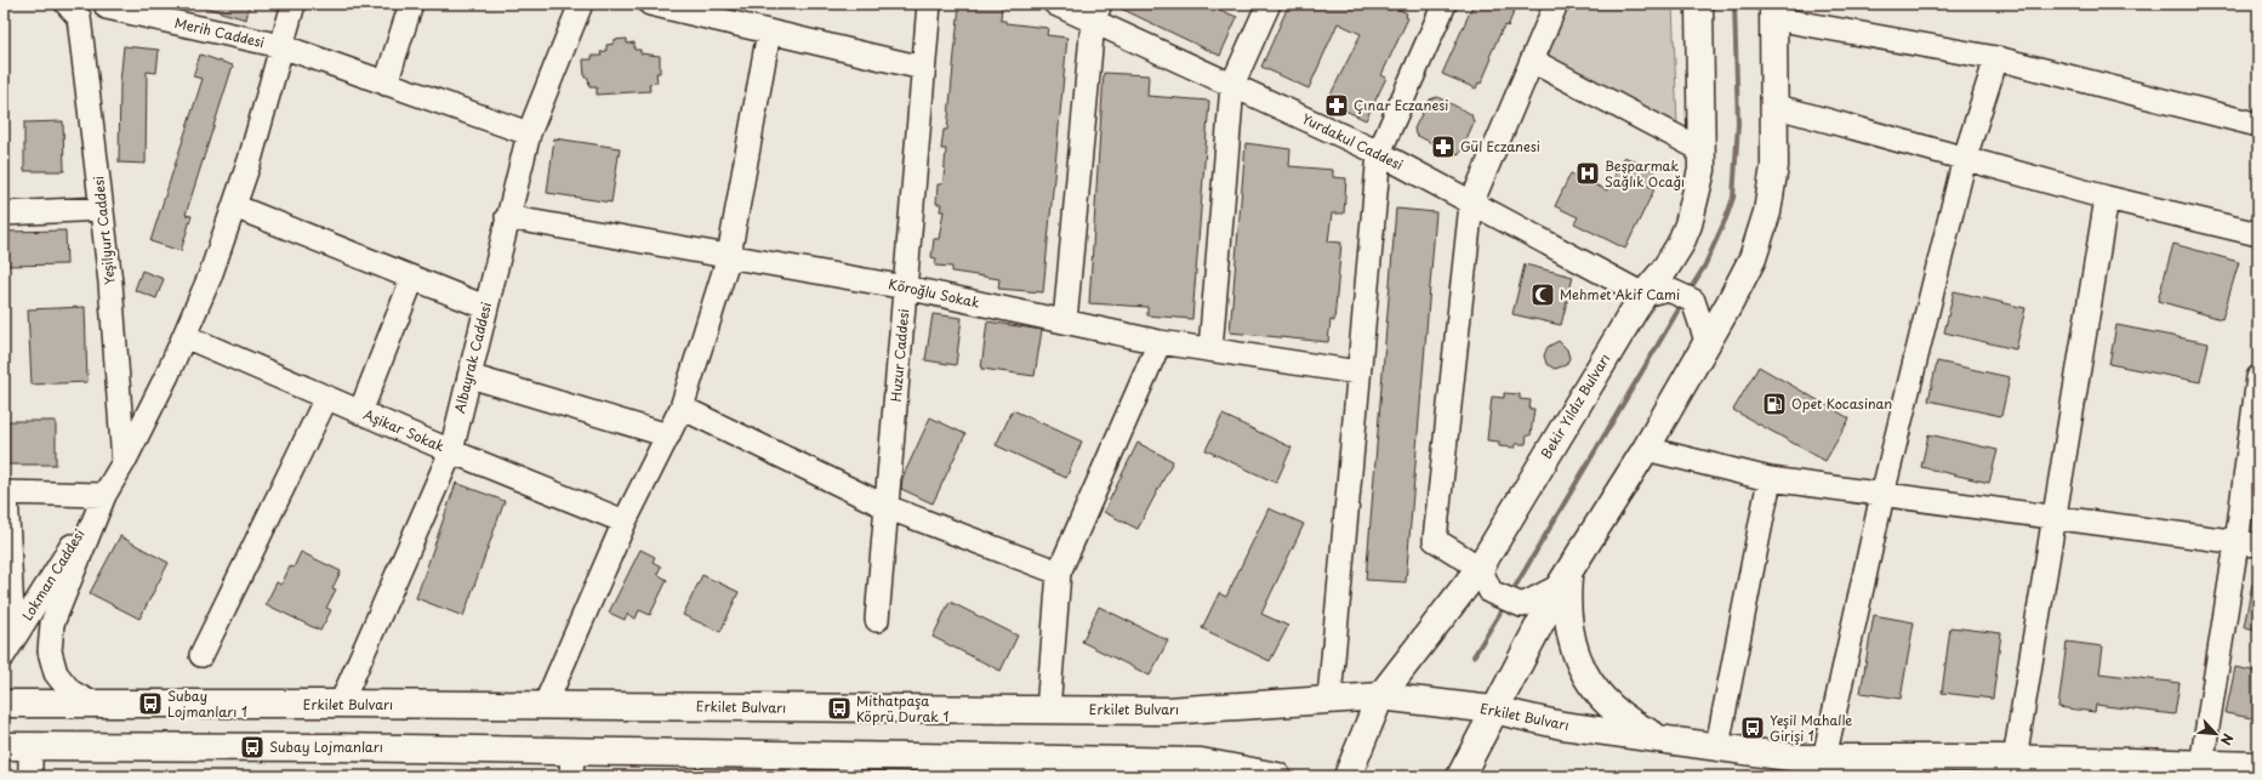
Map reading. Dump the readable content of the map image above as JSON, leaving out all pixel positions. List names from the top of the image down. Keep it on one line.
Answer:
{"streets":{"main road":["Bekir Yıldız Bulvarı","Erkilet Bulvarı"],"street":["Merih Caddesi","Yurdakul Caddesi","Yeşilyurt Caddesi","Köroğlu Sokak","Huzur Caddesi","Albayrak Caddesi","Aşikar Sokak","Lokman Caddesi"]},"crossings":[["Merih Caddesi","Albayrak Caddesi"],["Yurdakul Caddesi","Bekir Yıldız Bulvarı"],["Köroğlu Sokak","Huzur Caddesi"],["Köroğlu Sokak","Albayrak Caddesi"],["Albayrak Caddesi","Aşikar Sokak"],["Albayrak Caddesi","Erkilet Bulvarı"],["Bekir Yıldız Bulvarı","Erkilet Bulvarı"]],"places":{"pharmacy":["Çınar Eczanesi","Gül Eczanesi"],"hospital":["Beşparmak Sağlık Ocağı"],"mosque":["Mehmet Akif Cami"],"fuel station":["Opet Kocasinan"],"bus stop":["Subay Lojmanları 1","Mithatpaşa Köprü Durak 1","Yeşil Mahalle Girişi 1","Subay Lojmanları"]},"north":"bottom right"}
